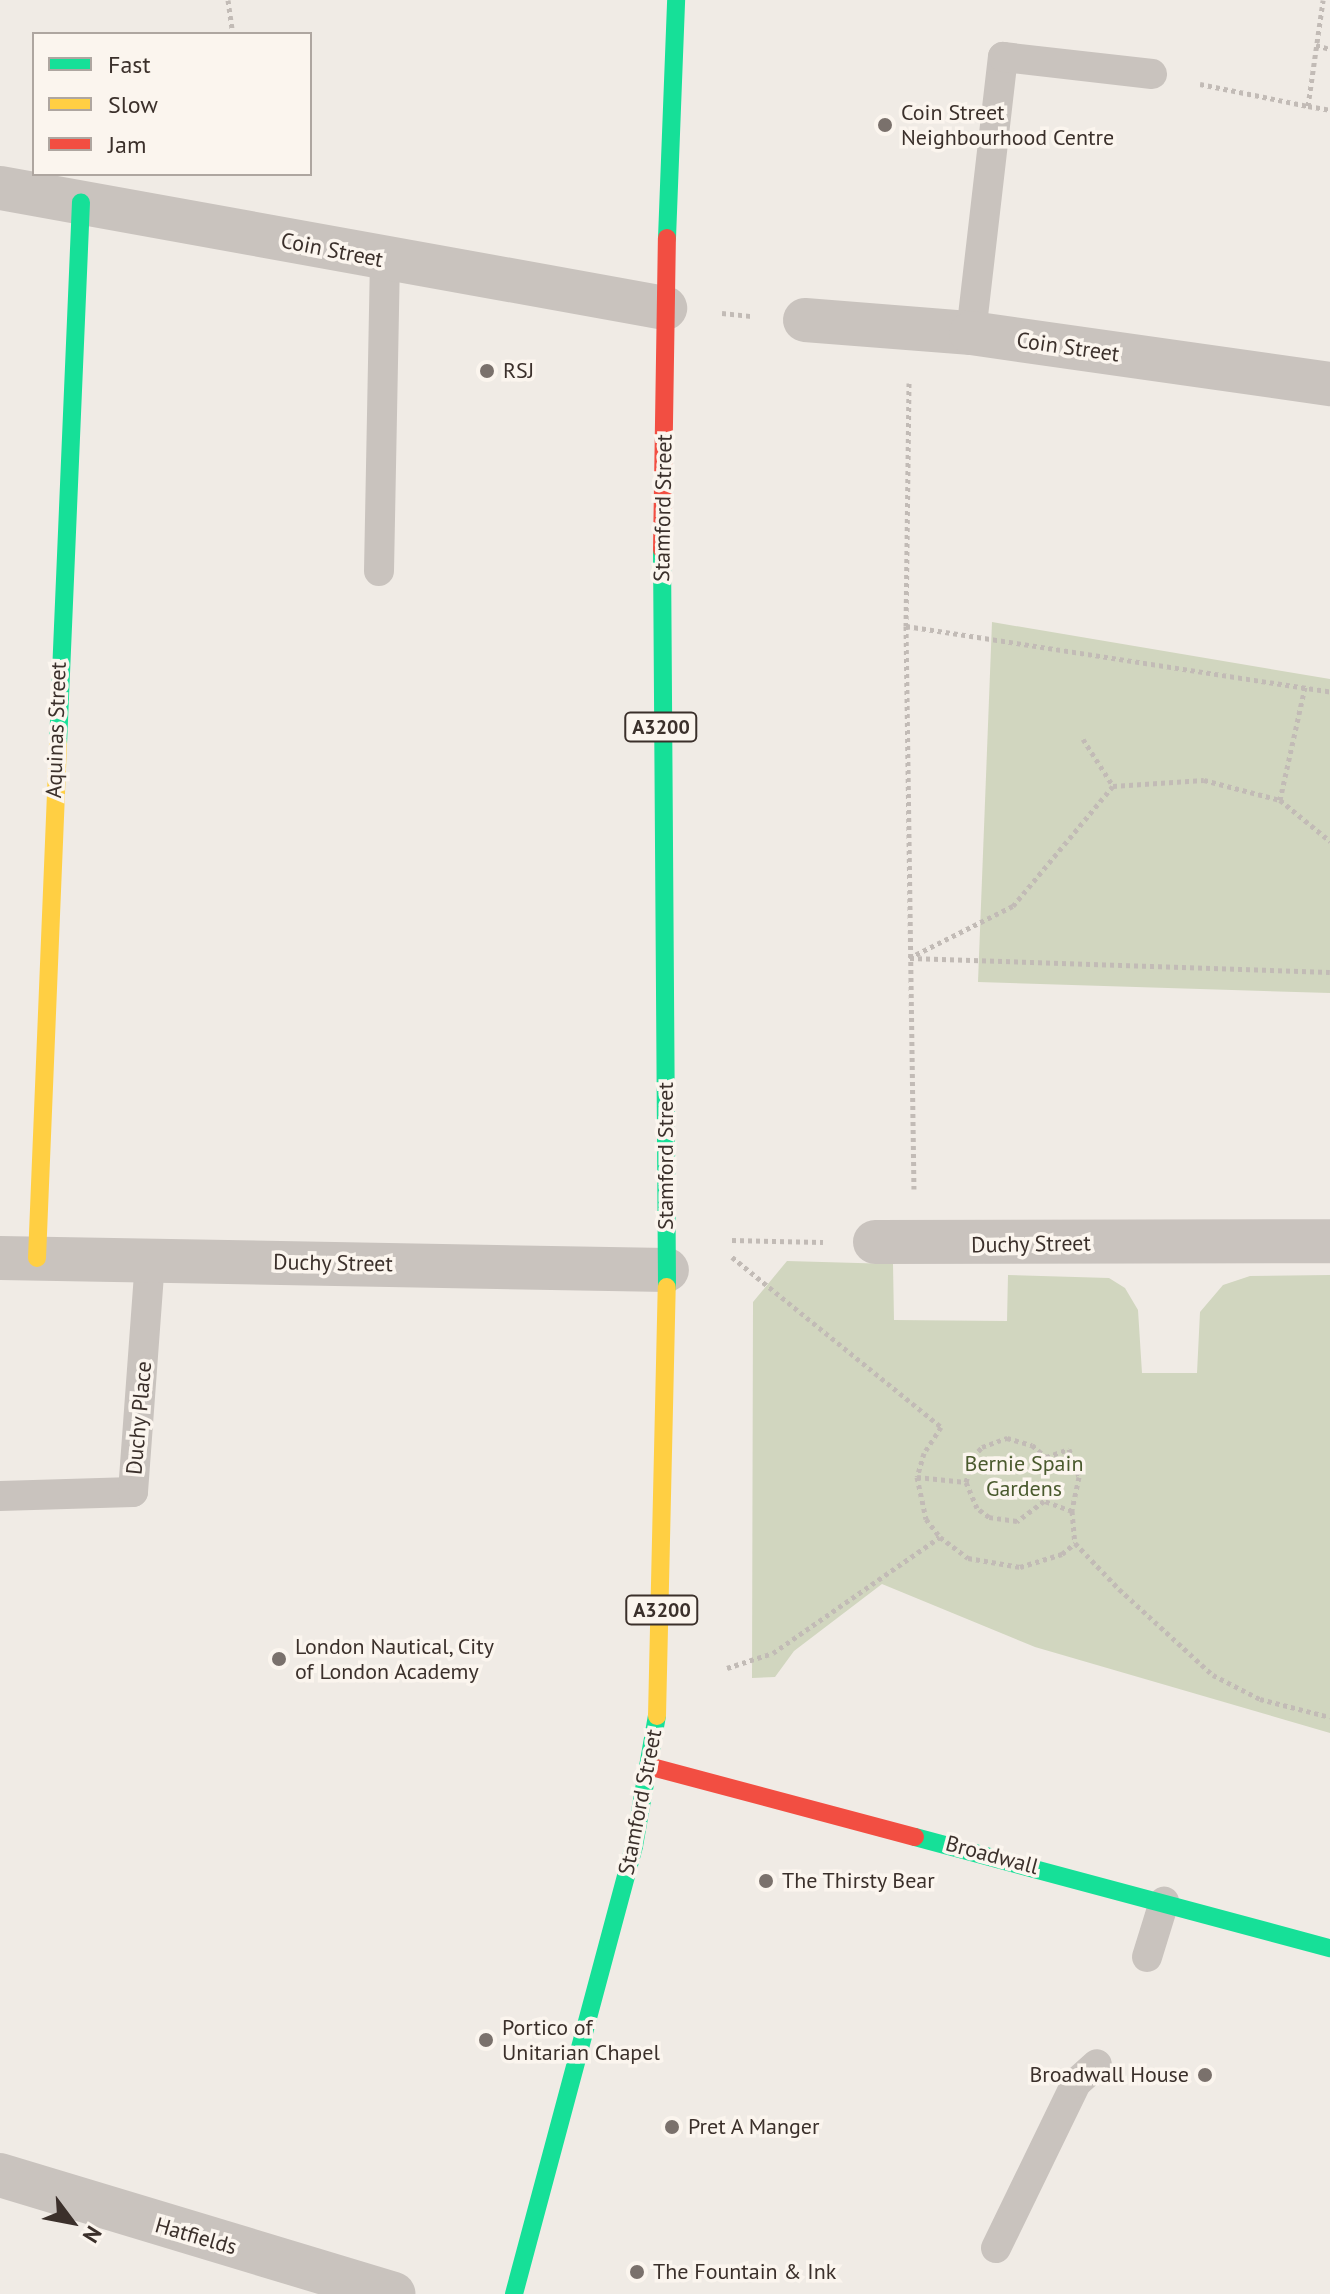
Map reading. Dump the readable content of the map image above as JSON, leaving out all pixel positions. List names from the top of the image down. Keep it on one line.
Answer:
{"streets":{"main road":["Stamford Street","A3200","Aquinas Street","Broadwall"],"street":["Coin Street","Duchy Street","Hatfields"],"lane":["Duchy Place"]},"crossings":[["Coin Street","Stamford Street"],["Coin Street","Aquinas Street"],["Stamford Street","Duchy Street"],["Stamford Street","Broadwall"],["Aquinas Street","Duchy Street"],["Duchy Street","Duchy Place"]],"parks":["Bernie Spain Gardens"],"places":["Coin Street Neighbourhood Centre","RSJ","London Nautical, City of London Academy","The Thirsty Bear","Portico of Unitarian Chapel","Broadwall House","Pret A Manger","The Fountain & Ink"],"legend":["Fast","Slow","Jam"],"north":"bottom right"}
